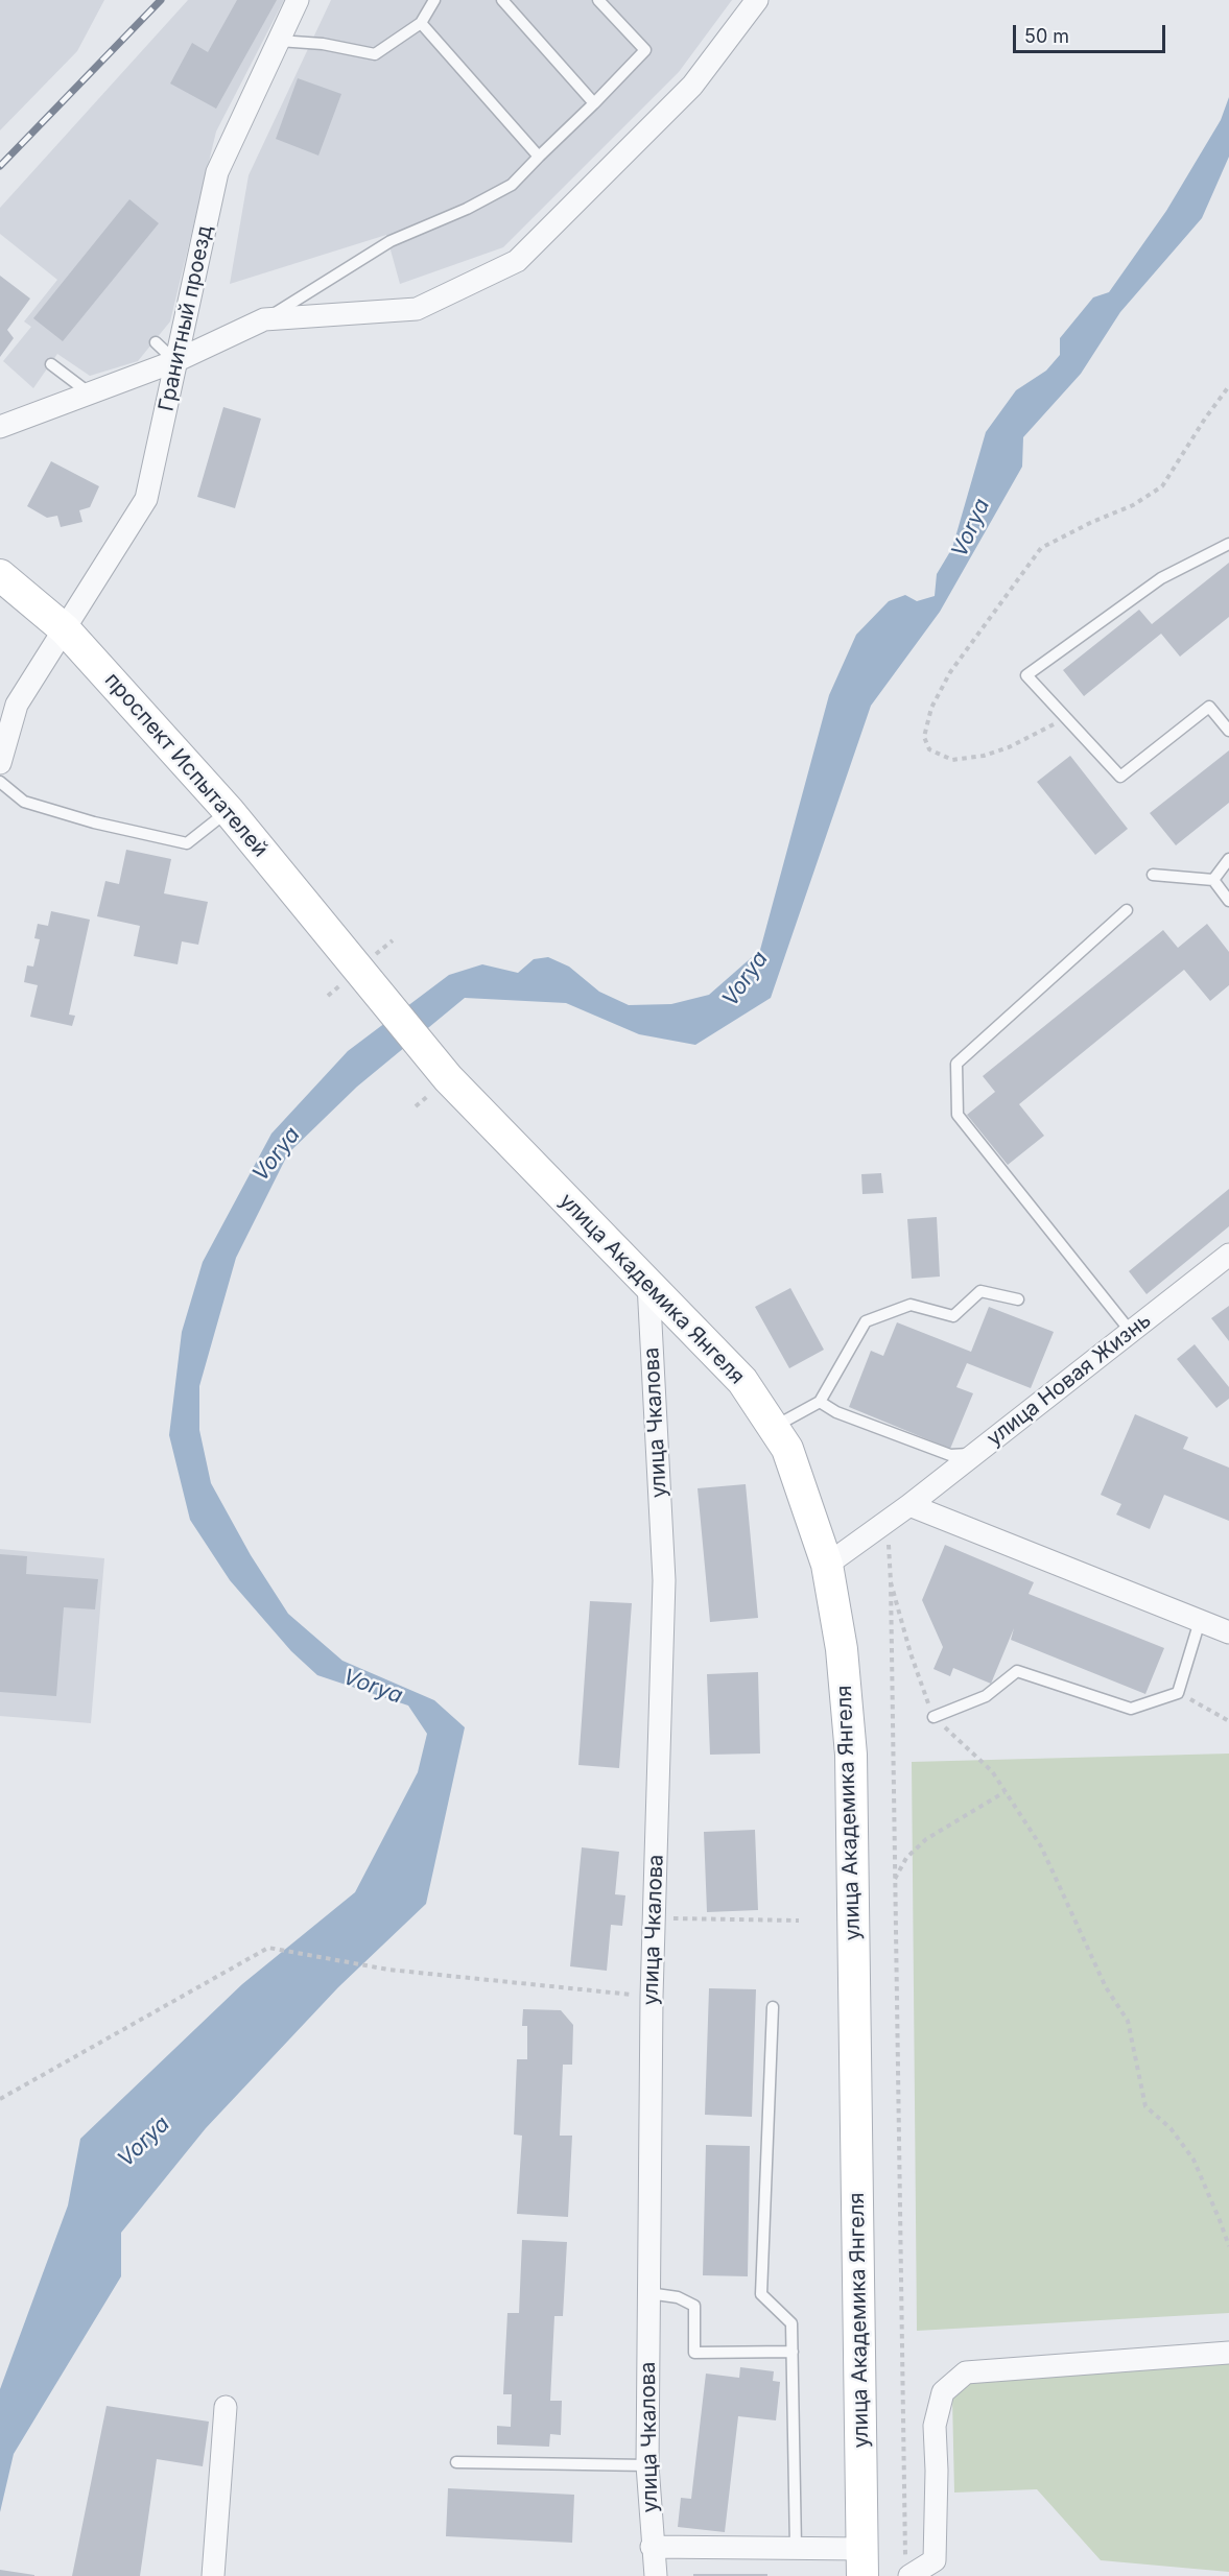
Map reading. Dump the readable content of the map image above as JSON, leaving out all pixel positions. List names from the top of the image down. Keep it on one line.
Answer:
{"streets":{"main road":["проспект Испытателей","улица Академика Янгеля"],"street":["Гранитный проезд","улица Новая Жизнь","улица Чкалова"]},"crossings":[["Гранитный проезд","проспект Испытателей"],["проспект Испытателей","улица Академика Янгеля"],["улица Академика Янгеля","улица Новая Жизнь"],["улица Академика Янгеля","улица Чкалова"]],"water":["Vorya"],"scale_bar":"50 m"}
